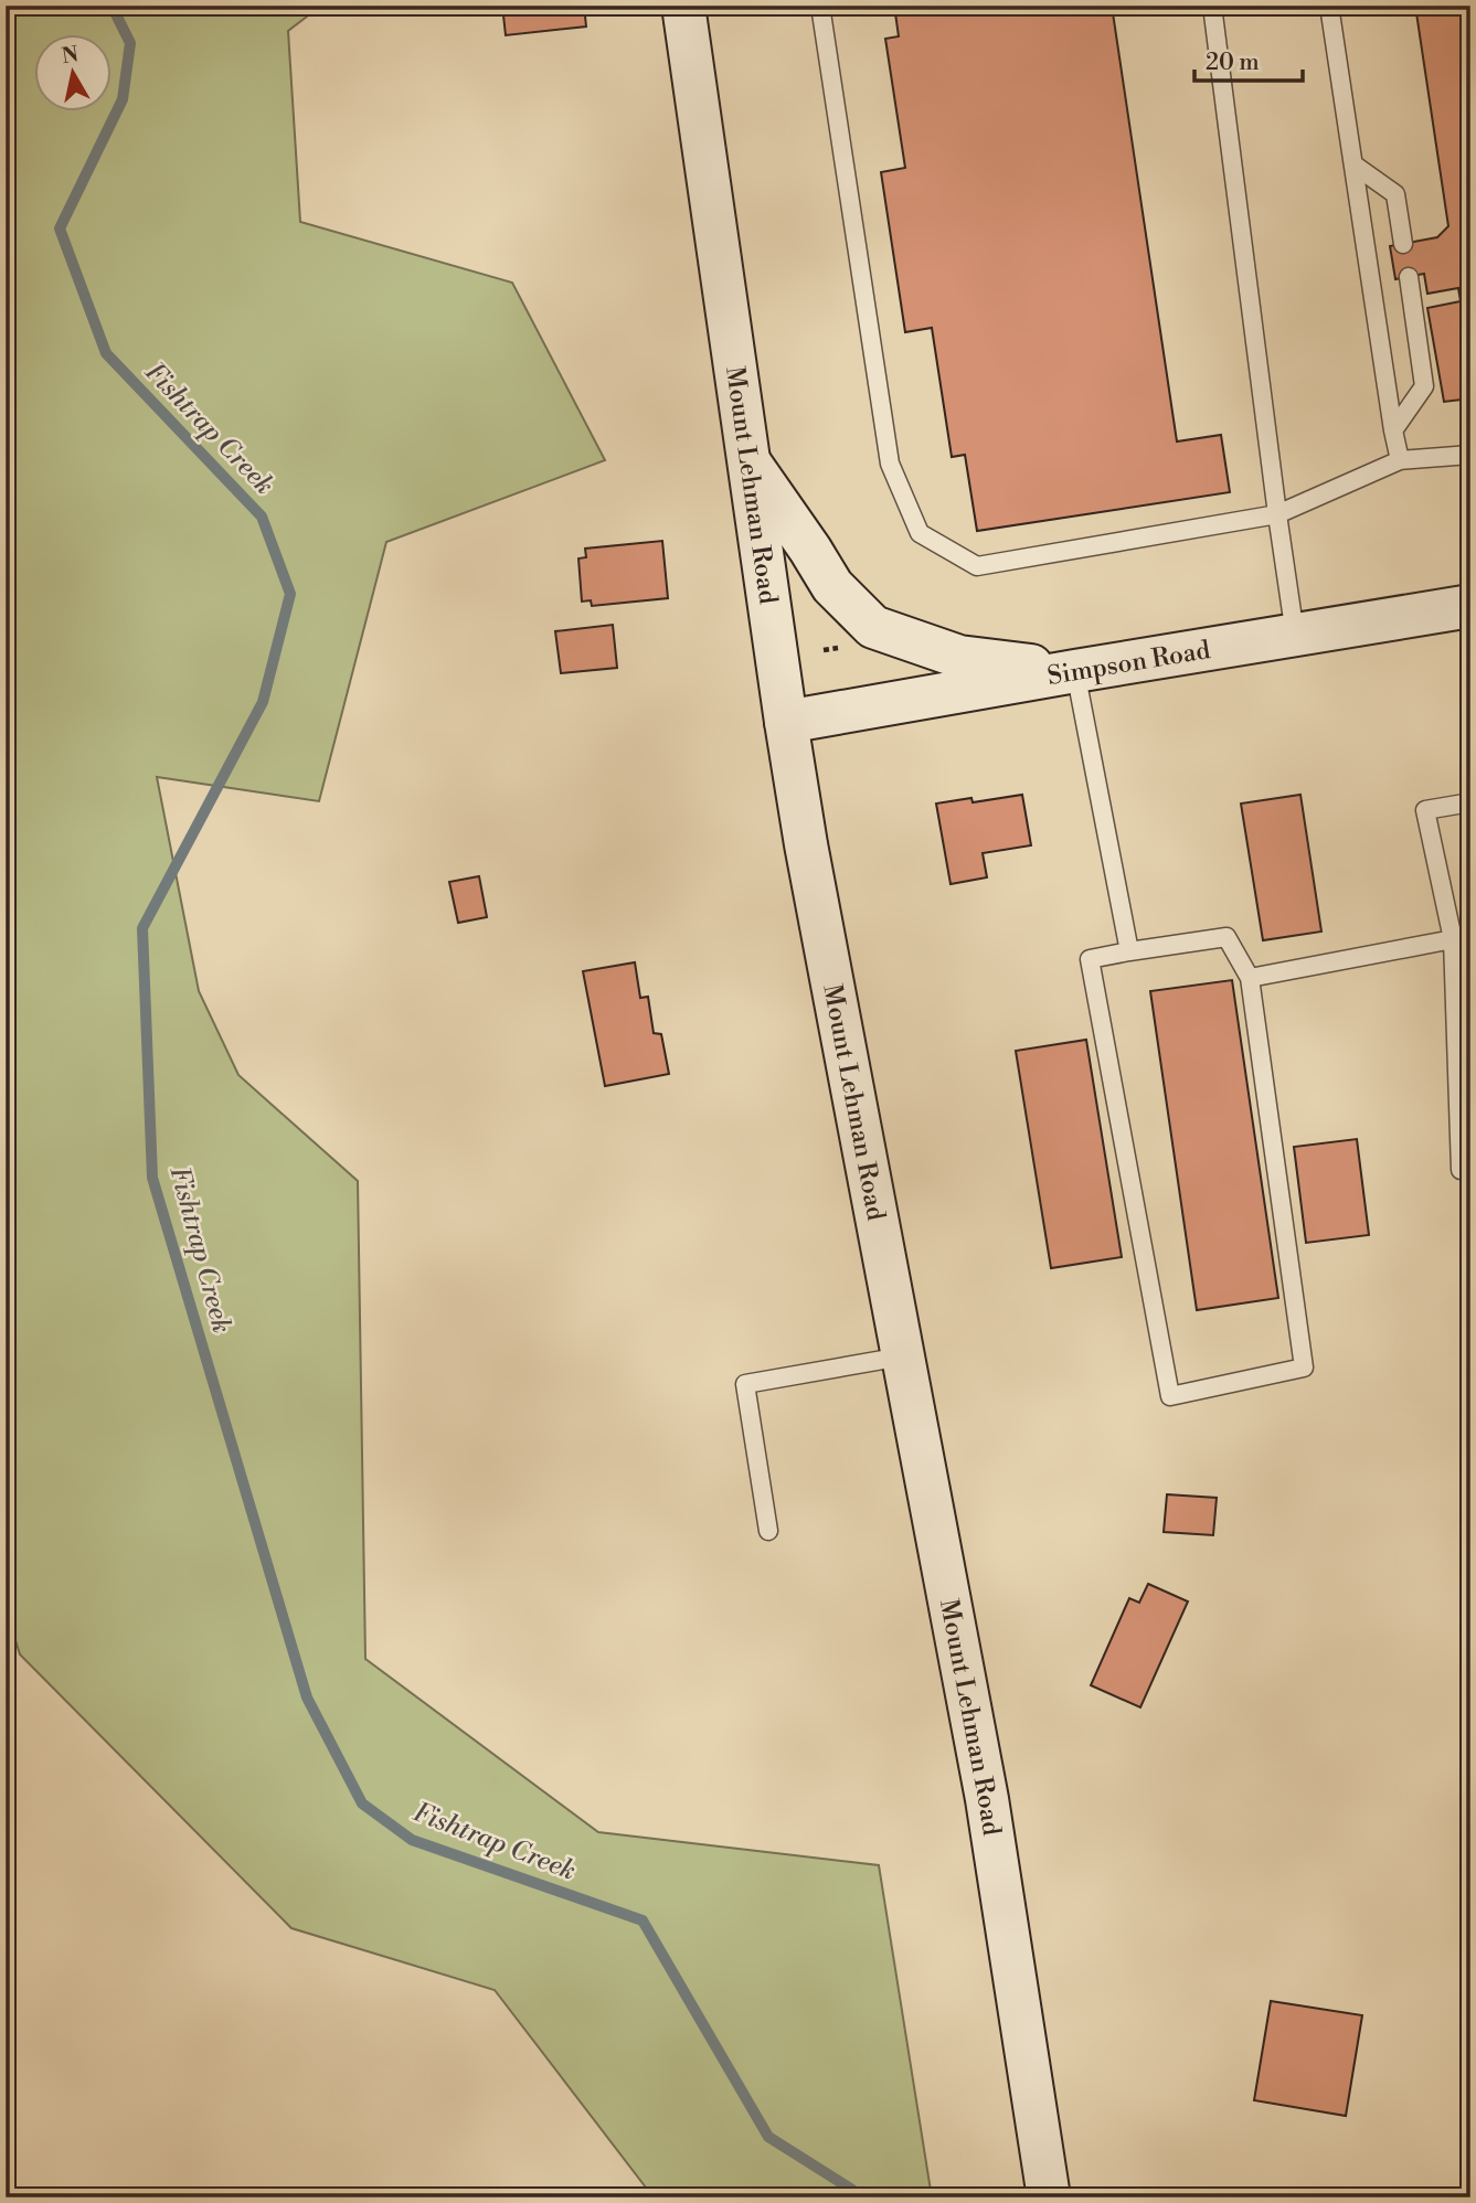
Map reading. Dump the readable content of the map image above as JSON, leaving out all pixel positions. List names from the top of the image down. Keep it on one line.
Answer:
{"streets":{"main road":["Mount Lehman Road","Simpson Road"]},"crossings":[["Mount Lehman Road","Simpson Road"]],"water":["Fishtrap Creek"],"scale_bar":"20 m","north":"top"}
